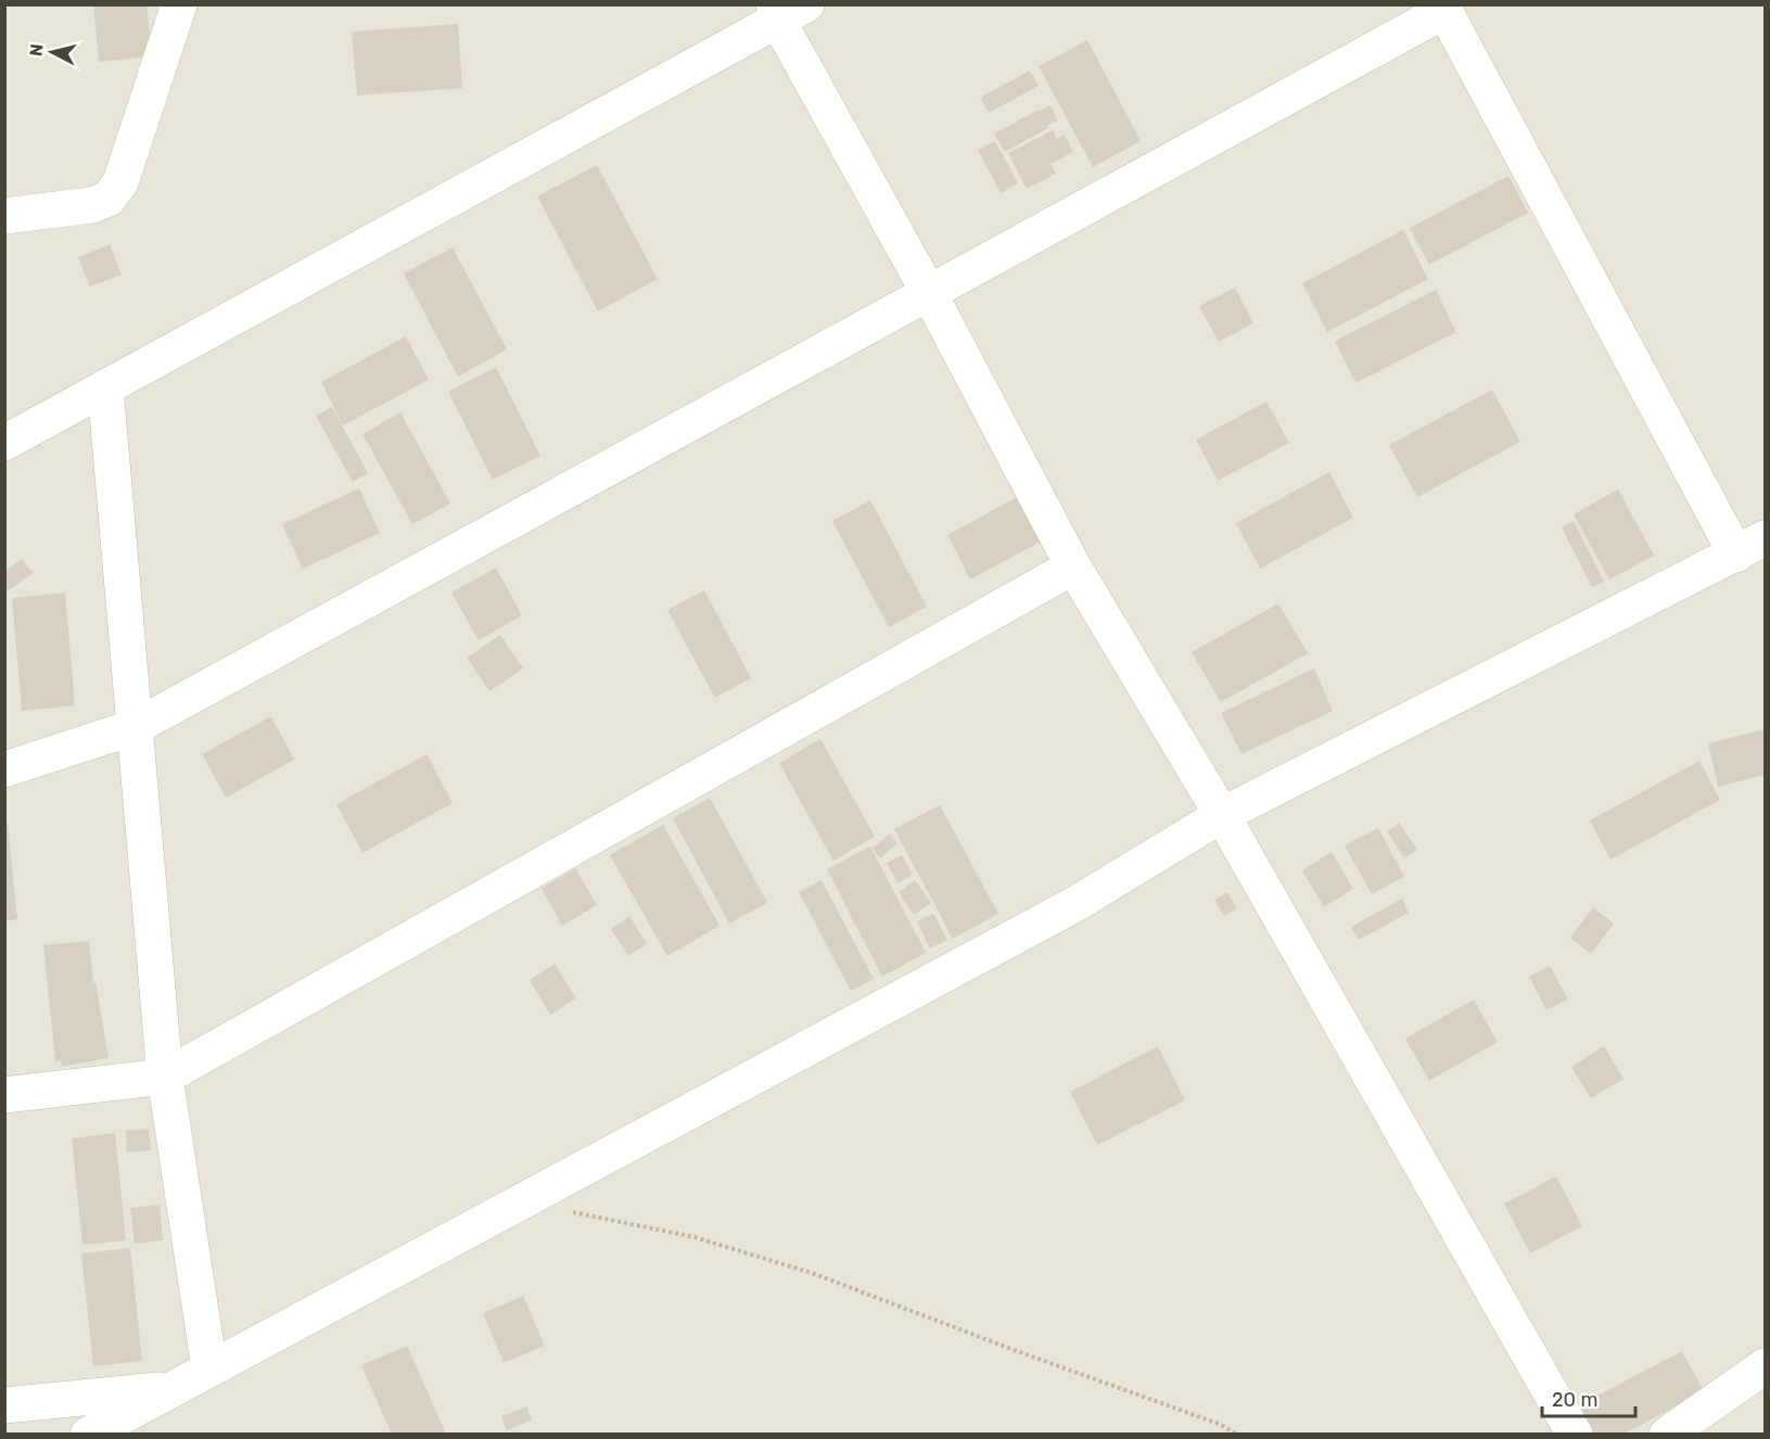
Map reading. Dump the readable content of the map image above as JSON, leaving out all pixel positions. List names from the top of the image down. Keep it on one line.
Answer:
{"scale_bar":"20 m","north":"left"}
